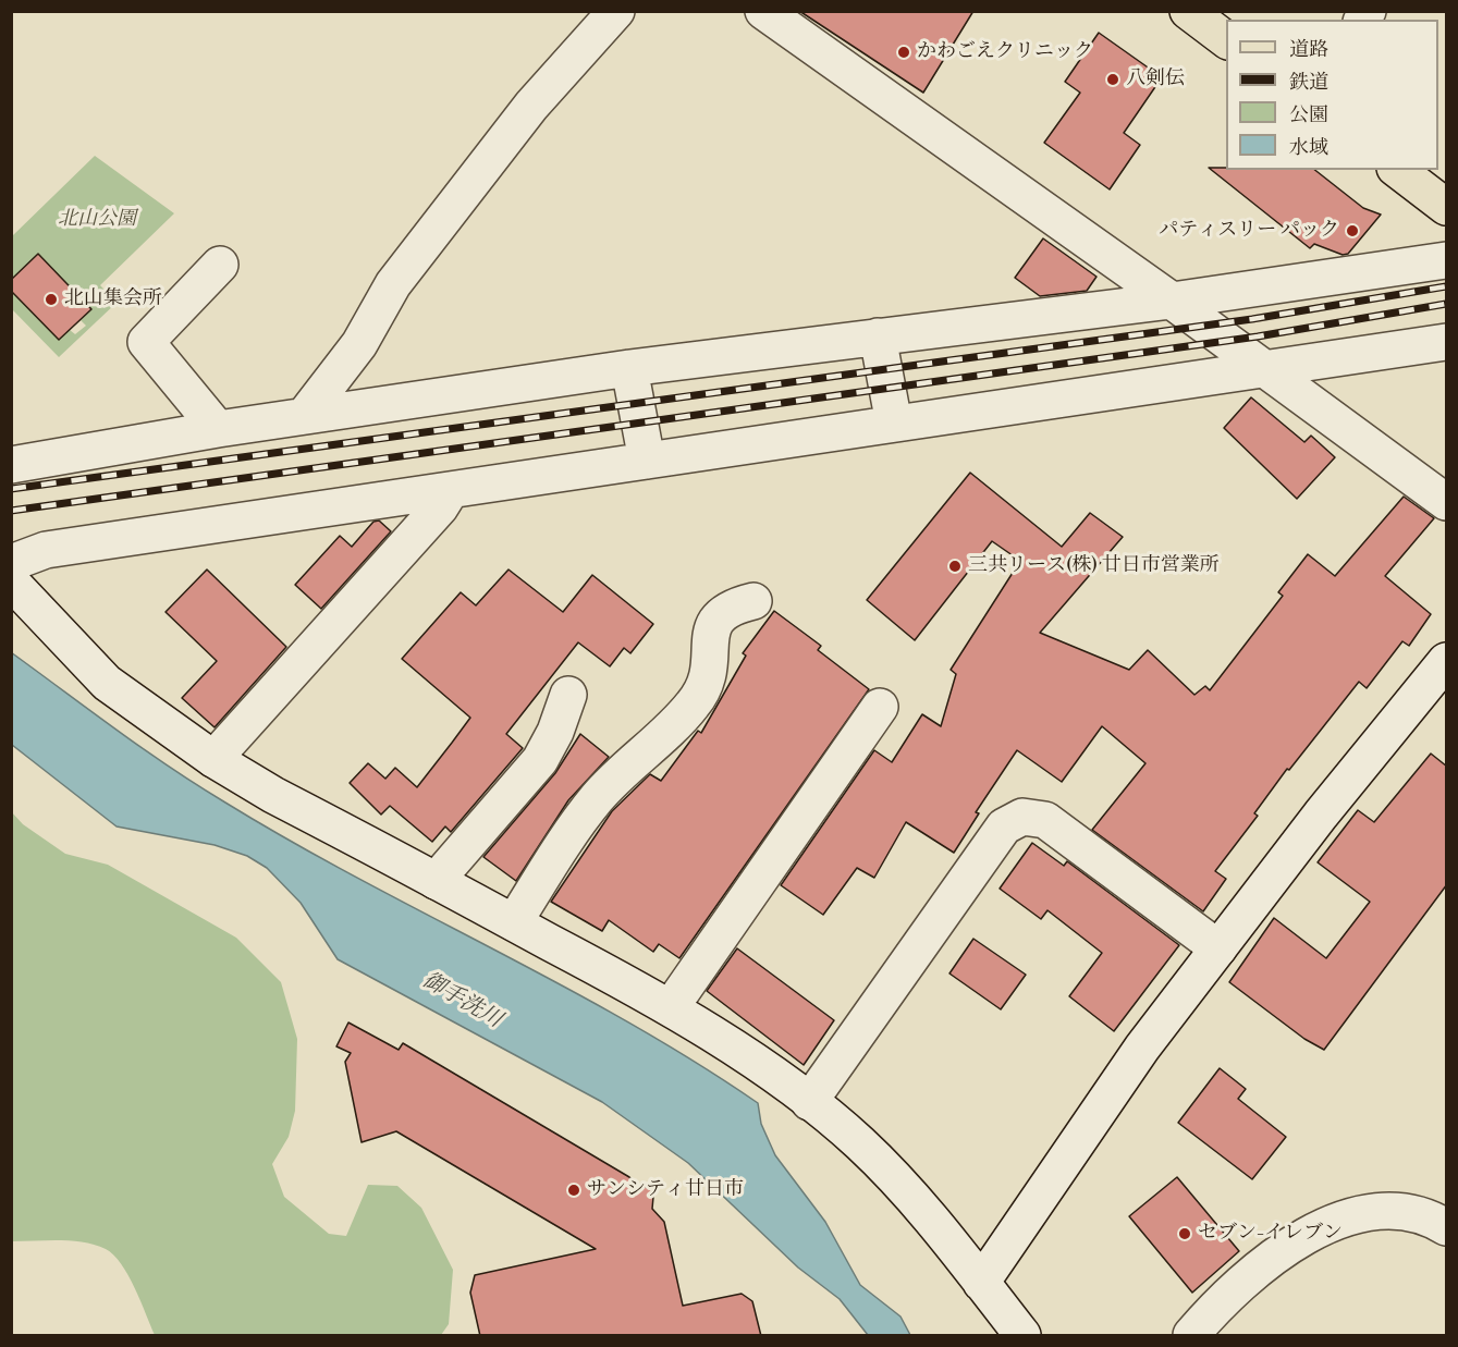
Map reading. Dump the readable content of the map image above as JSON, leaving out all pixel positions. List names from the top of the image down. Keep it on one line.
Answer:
{"water":["御手洗川"],"parks":["北山公園"],"places":["かわごえクリニック","八剣伝","パティスリー パック","北山集会所","三共リース(株) 廿日市営業所","サンシティ廿日市","セブン-イレブン"],"legend":["道路","鉄道","公園","水域"]}
